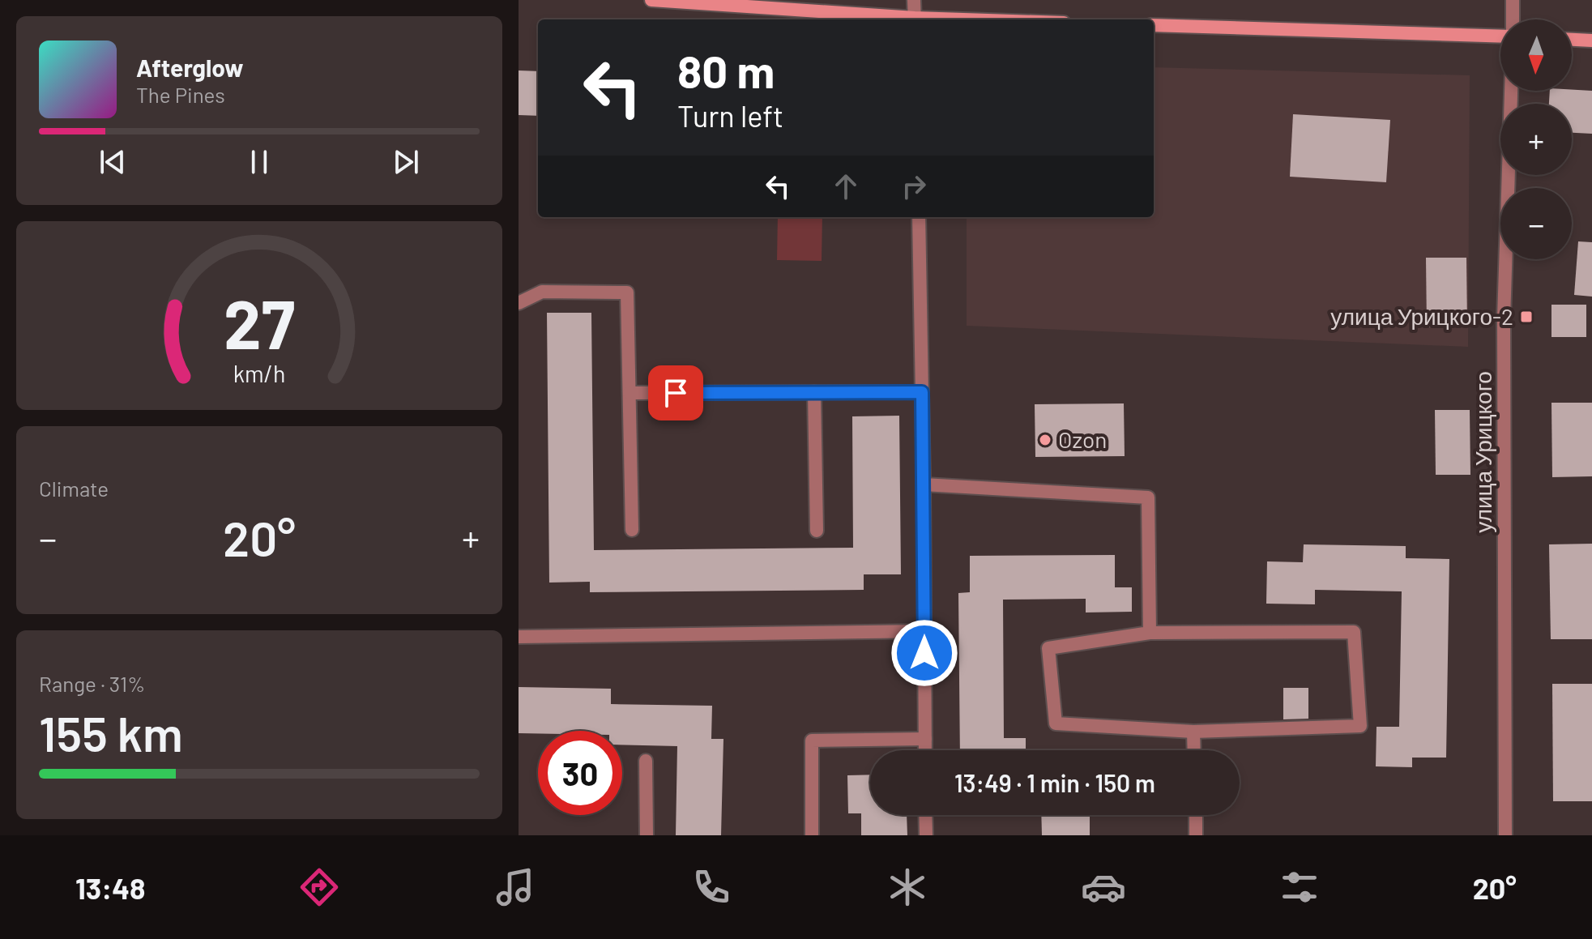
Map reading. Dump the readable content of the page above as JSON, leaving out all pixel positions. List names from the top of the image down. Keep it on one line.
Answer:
{"streets":{"street":["улица Урицкого"]},"places":{"transit":["улица Урицкого-2"],"other":["Ozon"]},"north":"bottom","page":{"map_buttons":["+","−"],"turn":["80 m","Turn left"],"song":["Afterglow","The Pines"],"tile":["Climate",["Range · 31%","155 km"]],"heat":["−","20°","+"],"limit":"30","trip":"13:49 · 1 min · 150 m","tabs":["13:48","20°"],"gauge":["27","km/h"]}}
